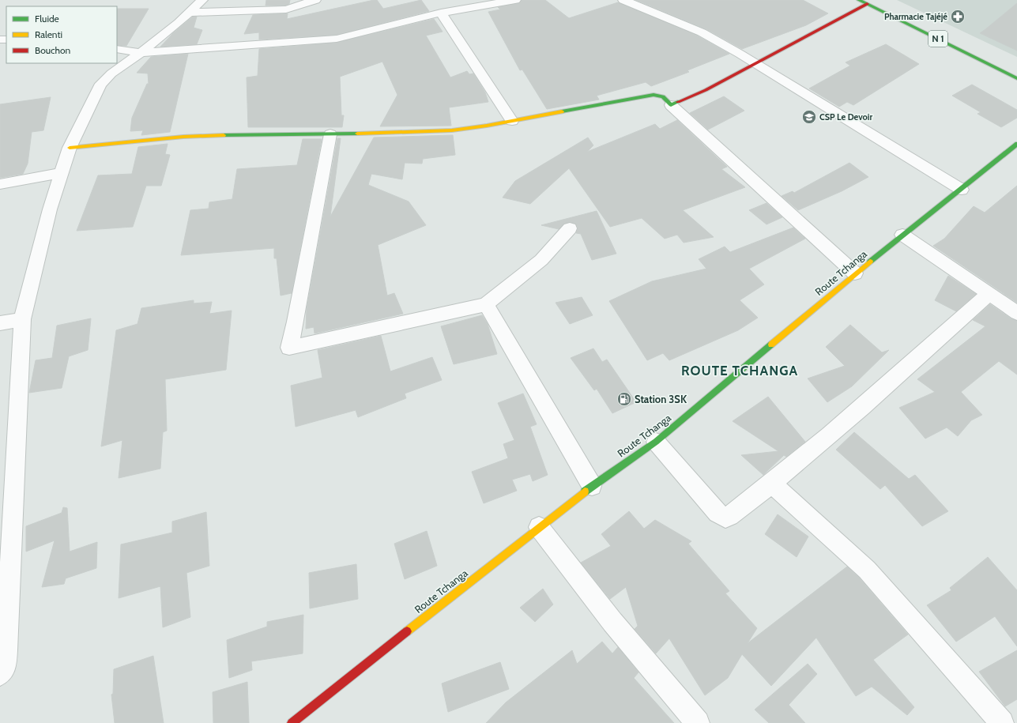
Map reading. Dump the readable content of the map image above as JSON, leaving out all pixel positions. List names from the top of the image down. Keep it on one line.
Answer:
{"streets":{"main road":["N 1","Route Tchanga"]},"districts":["ROUTE TCHANGA"],"places":{"pharmacy":["Pharmacie Tajéjé"],"school or university":["CSP Le Devoir"],"fuel station":["Station 3SK"]},"legend":["Fluide","Ralenti","Bouchon"]}
